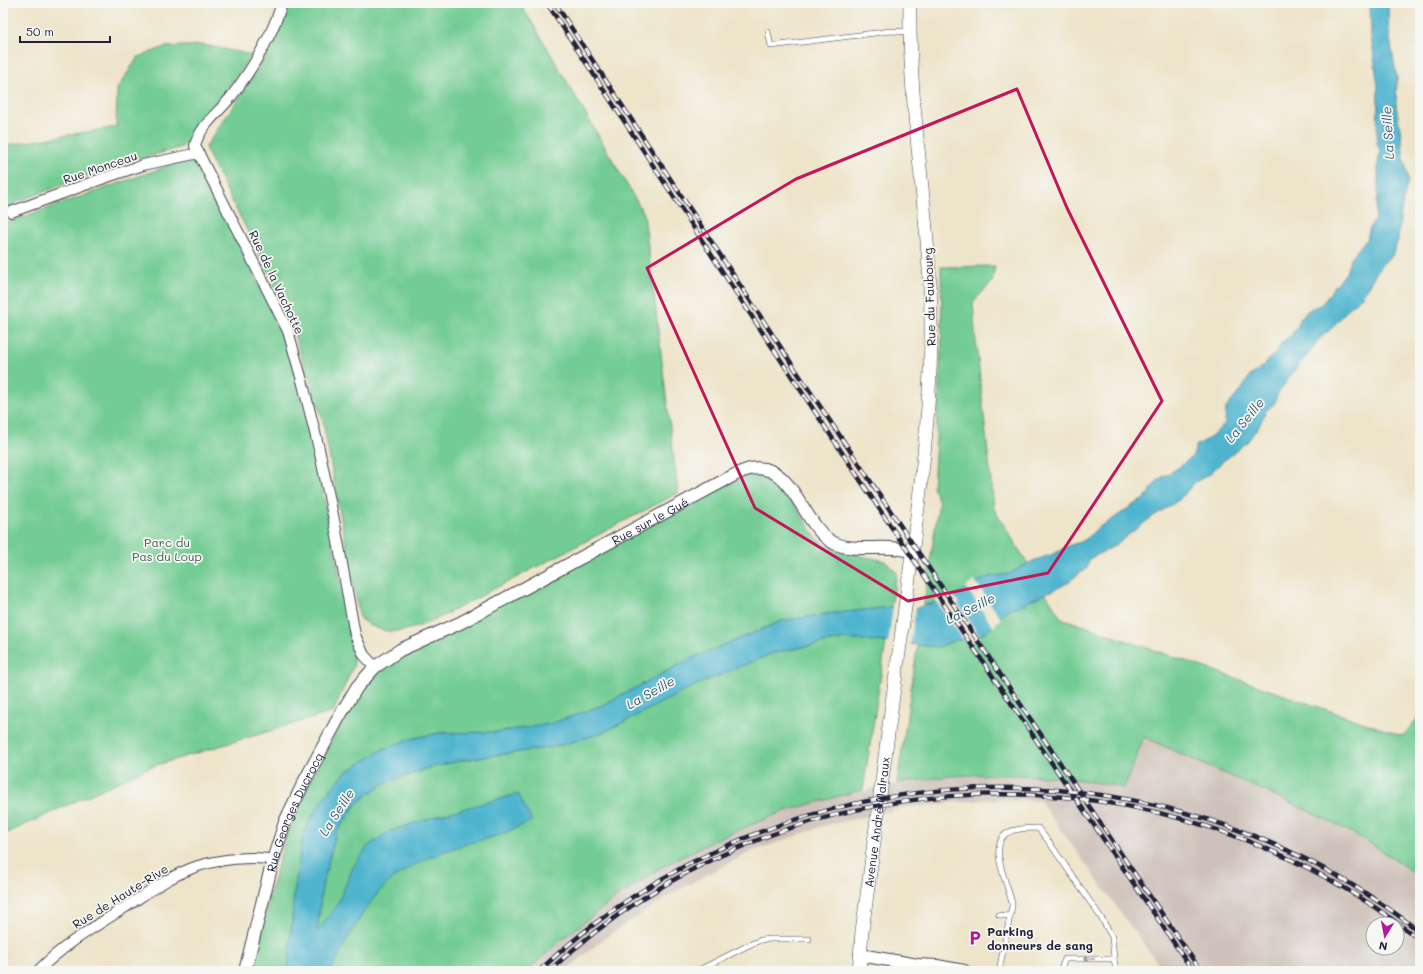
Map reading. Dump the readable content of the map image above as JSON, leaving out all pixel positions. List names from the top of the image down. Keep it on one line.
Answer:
{"streets":{"main road":["Rue du Faubourg","Avenue André Malraux"],"street":["Rue Monceau","Rue de la Vachotte","Rue sur le Gué","Rue Georges Ducrocq","Rue de Haute-Rive"]},"crossings":[["Rue Monceau","Rue de la Vachotte"],["Rue de la Vachotte","Rue sur le Gué"],["Rue de la Vachotte","Rue Georges Ducrocq"],["Rue du Faubourg","Rue sur le Gué"],["Rue du Faubourg","Avenue André Malraux"],["Rue sur le Gué","Rue Georges Ducrocq"],["Rue Georges Ducrocq","Rue de Haute-Rive"]],"water":["La Seille"],"parks":["Parc du Pas du Loup"],"places":{"parking":["Parking donneurs de sang"]},"scale_bar":"50 m","north":"bottom"}
